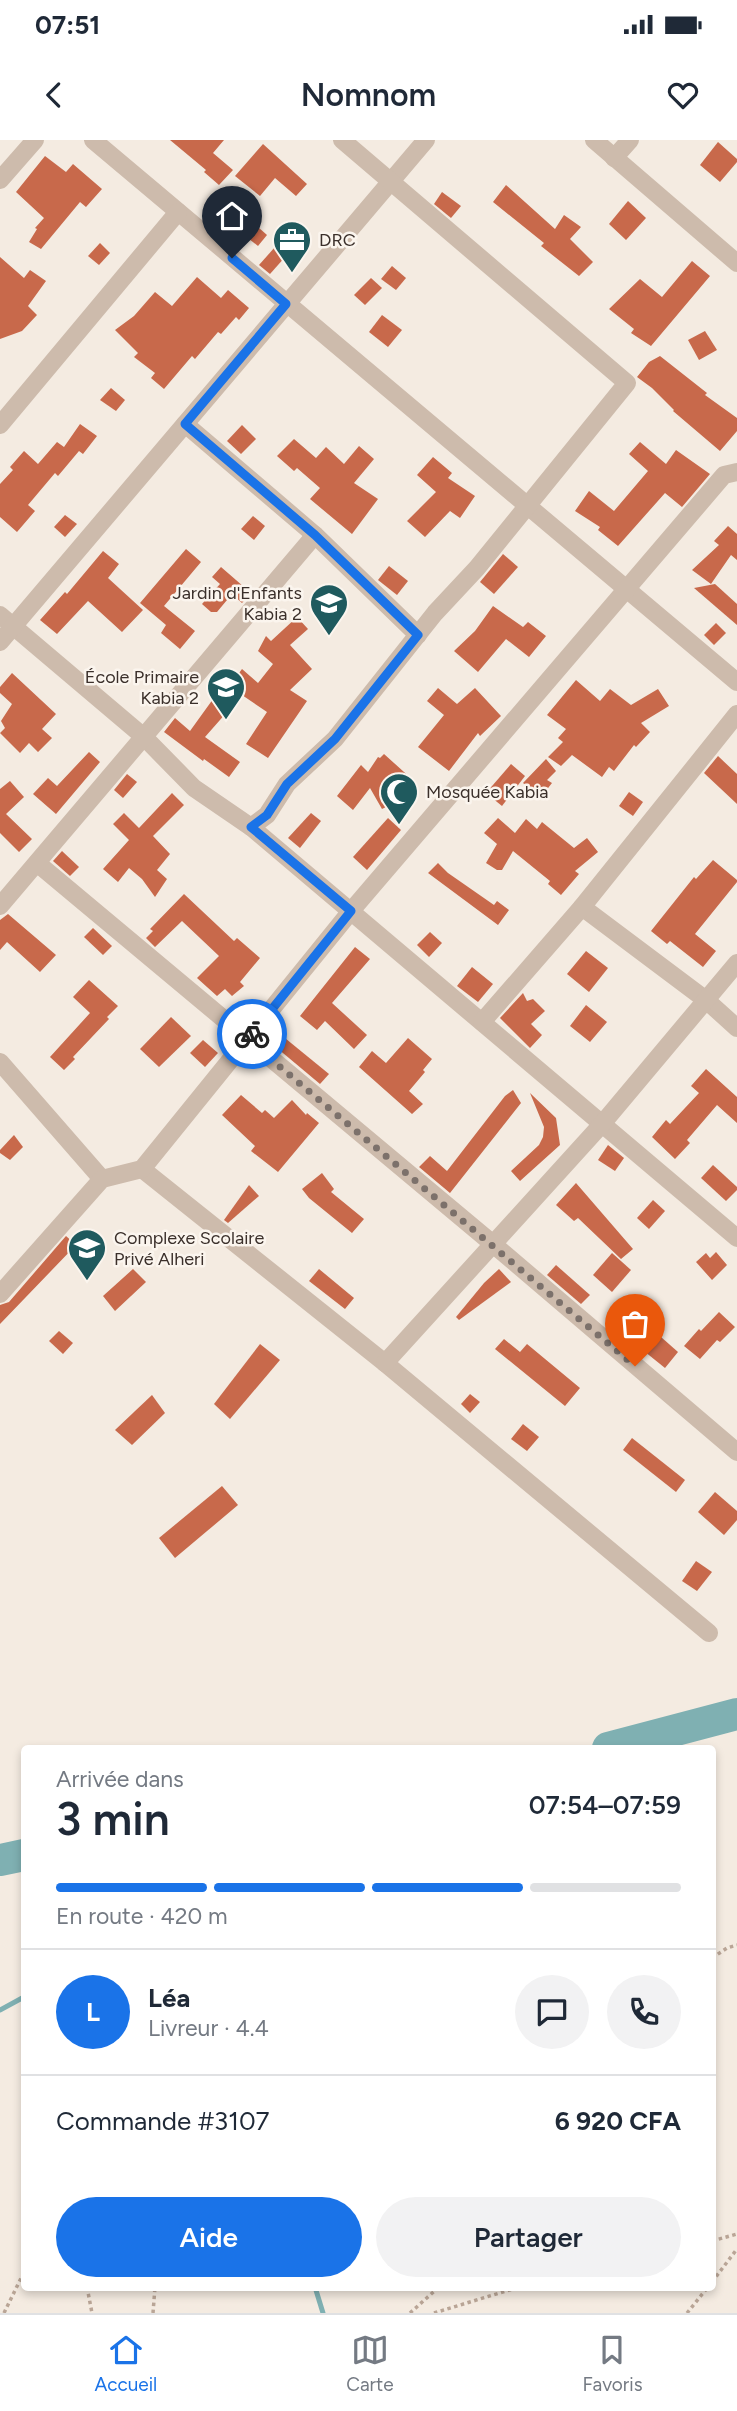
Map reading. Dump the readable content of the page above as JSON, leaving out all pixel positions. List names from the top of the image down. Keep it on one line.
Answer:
{"places":{"office":["DRC"],"school or university":["Jardin d'Enfants Kabia 2","École Primaire Kabia 2","Complexe Scolaire Privé Alheri"],"mosque":["Mosquée Kabia"]},"page":{"status":"07:51","header":"Nomnom","heading":["3 min","Arrivée dans","07:54–07:59"],"panel":["Léa","Livreur · 4.4","Commande #3107","6 920 CFA"],"bar":"En route · 420 m","round":"L","buttons":["Aide","Partager"],"tabs":["Accueil","Carte","Favoris"]}}
